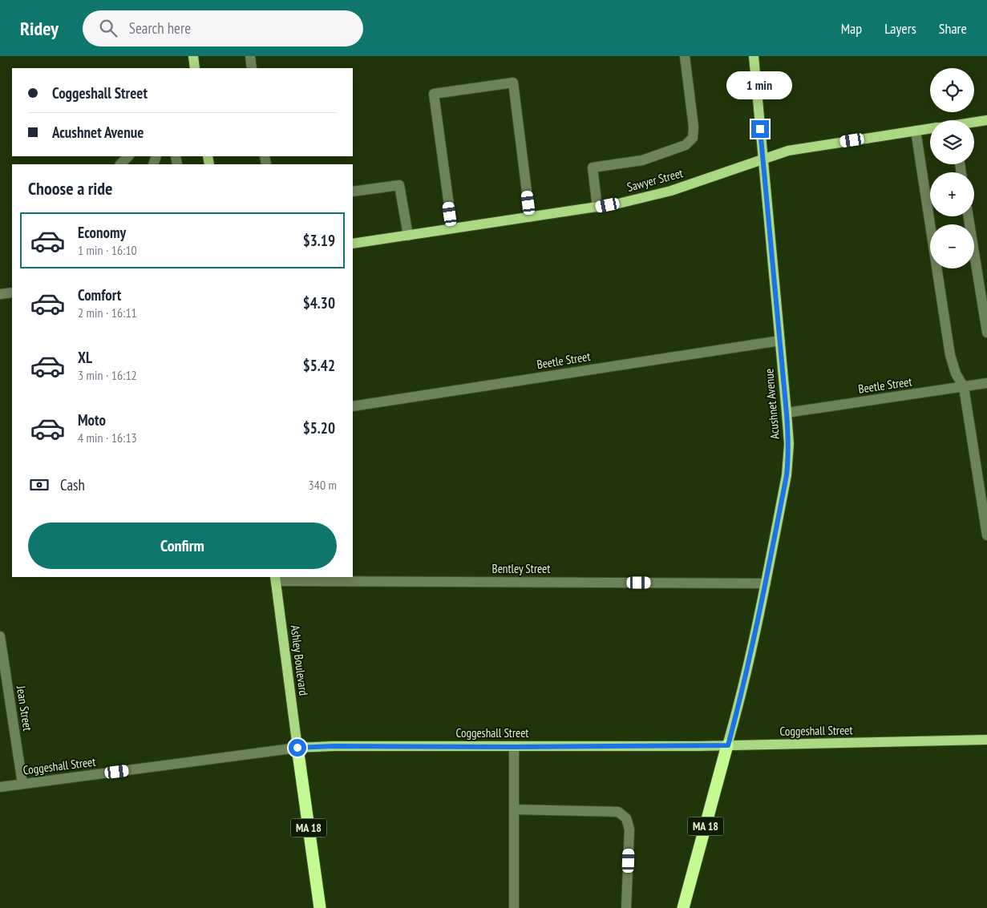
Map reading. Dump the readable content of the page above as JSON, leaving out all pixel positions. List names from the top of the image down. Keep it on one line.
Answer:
{"streets":{"highway":["MA 18"],"main road":["Sawyer Street","Acushnet Avenue","Ashley Boulevard","Coggeshall Street"],"street":["Beetle Street","Bentley Street","Jean Street"]},"crossings":[["Sawyer Street","Acushnet Avenue"],["Beetle Street","Acushnet Avenue"],["Acushnet Avenue","Bentley Street"],["Acushnet Avenue","Coggeshall Street"],["Acushnet Avenue","MA 18"],["Bentley Street","Ashley Boulevard"],["Ashley Boulevard","Coggeshall Street"],["Ashley Boulevard","MA 18"],["Jean Street","Coggeshall Street"],["Coggeshall Street","MA 18"]],"page":{"header":"Ridey","search":"Search here","nav":["Map","Layers","Share"],"map_buttons":["+","−"],"banner":["Coggeshall Street","Acushnet Avenue"],"bubble":"1 min","heading":"Choose a ride","list":[{"name":"Economy","note":"1 min · 16:10","value":"$3.19"},{"name":"Comfort","note":"2 min · 16:11","value":"$4.30"},{"name":"XL","note":"3 min · 16:12","value":"$5.42"},{"name":"Moto","note":"4 min · 16:13","value":"$5.20"}],"pay":["Cash","340 m"],"buttons":"Confirm"}}
